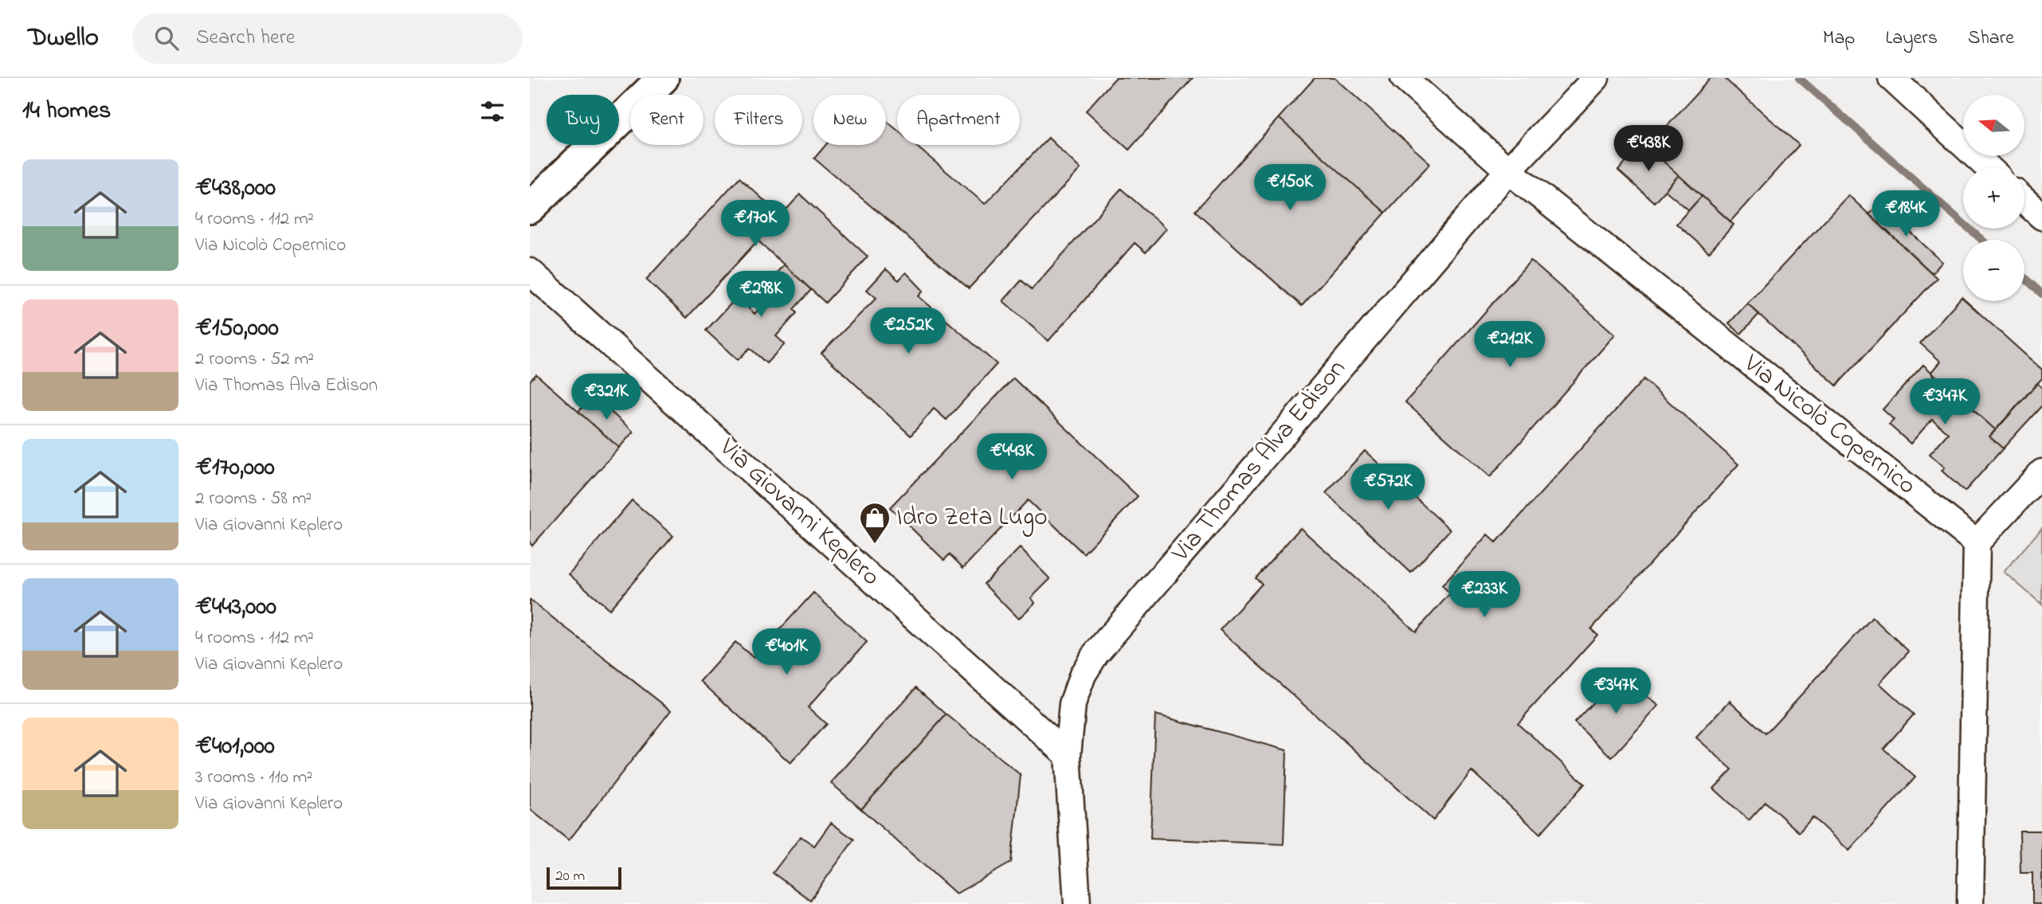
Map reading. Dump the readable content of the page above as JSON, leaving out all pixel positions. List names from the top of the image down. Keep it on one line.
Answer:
{"streets":{"street":["Via Nicolò Copernico","Via Thomas Alva Edison","Via Giovanni Keplero"]},"crossings":[["Via Nicolò Copernico","Via Thomas Alva Edison"],["Via Thomas Alva Edison","Via Giovanni Keplero"]],"places":{"shop":["Idro Zeta Lugo"]},"scale_bar":"20 m","north":"left","page":{"header":"Dwello","search":"Search here","nav":["Map","Layers","Share"],"heading":"14 homes","map_buttons":["+","−"],"chip":["Buy","Rent","Filters","New","Apartment"],"price":["€438K","€150K","€184K","€170K","€298K","€252K","€212K","€321K","€347K","€443K","€572K","€233K","€401K","€347K"],"list":[{"name":"€438,000","note":"4 rooms · 112 m² · Via Nicolò Copernico"},{"name":"€150,000","note":"2 rooms · 52 m² · Via Thomas Alva Edison"},{"name":"€170,000","note":"2 rooms · 58 m² · Via Giovanni Keplero"},{"name":"€443,000","note":"4 rooms · 112 m² · Via Giovanni Keplero"},{"name":"€401,000","note":"3 rooms · 110 m² · Via Giovanni Keplero"}],"scale":"20 m"}}
